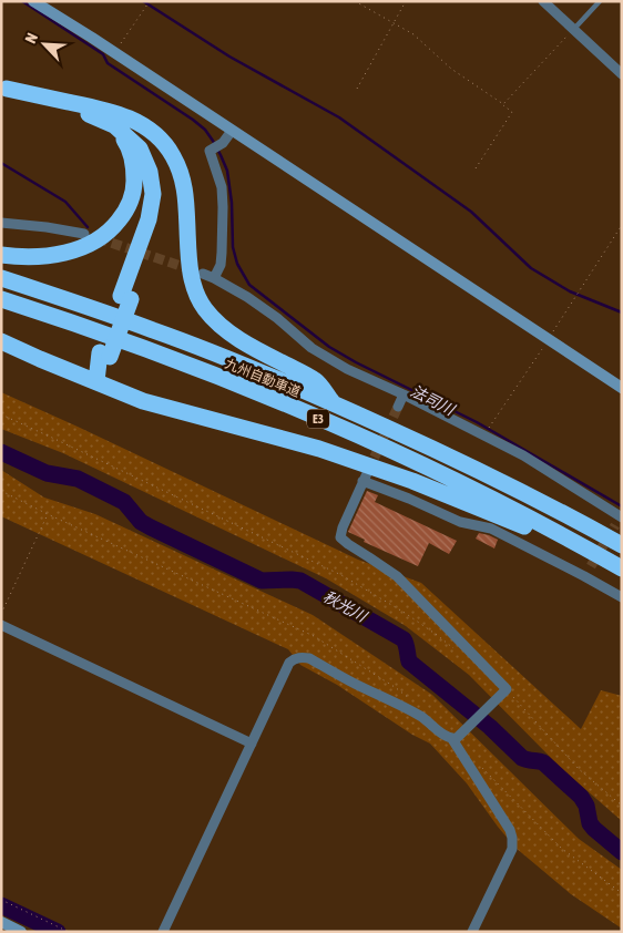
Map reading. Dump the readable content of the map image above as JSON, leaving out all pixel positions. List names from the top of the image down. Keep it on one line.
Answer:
{"streets":{"highway":["九州自動車道","E3"]},"water":["法司川","秋光川"],"north":"top left"}
